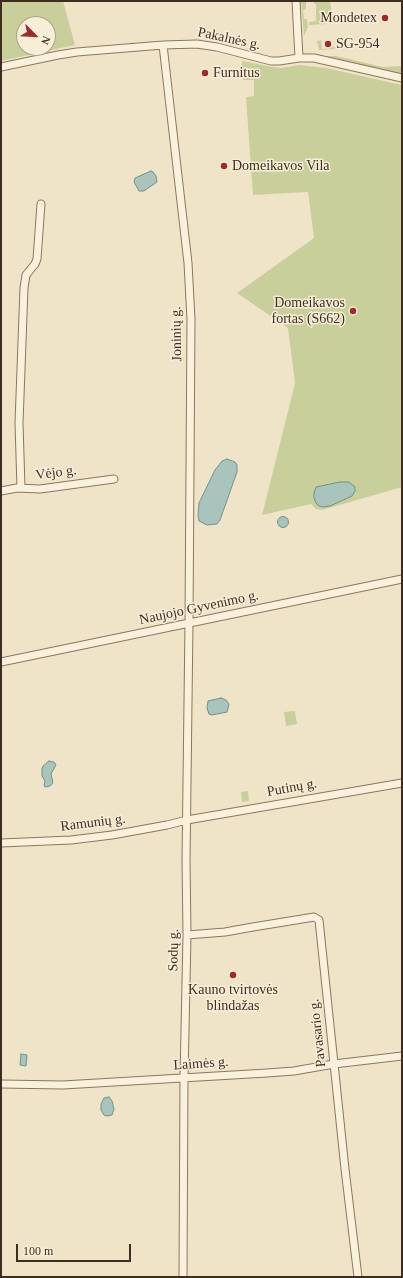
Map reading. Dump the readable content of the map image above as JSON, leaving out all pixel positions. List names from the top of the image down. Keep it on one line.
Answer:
{"streets":{"street":["Pakalnės g.","Joninių g.","Vėjo g.","Naujojo Gyvenimo g.","Putinų g.","Ramunių g.","Sodų g.","Pavasario g.","Laimės g."]},"crossings":[["Pakalnės g.","Joninių g."],["Joninių g.","Naujojo Gyvenimo g."],["Joninių g.","Sodų g."],["Naujojo Gyvenimo g.","Sodų g."],["Putinų g.","Ramunių g."],["Putinų g.","Sodų g."],["Ramunių g.","Sodų g."],["Sodų g.","Pavasario g."],["Sodų g.","Laimės g."],["Pavasario g.","Laimės g."]],"places":["Mondetex","SG-954","Furnitus","Domeikavos Vila","Domeikavos fortas (S662)","Kauno tvirtovės blindažas"],"scale_bar":"100 m","north":"bottom right"}
